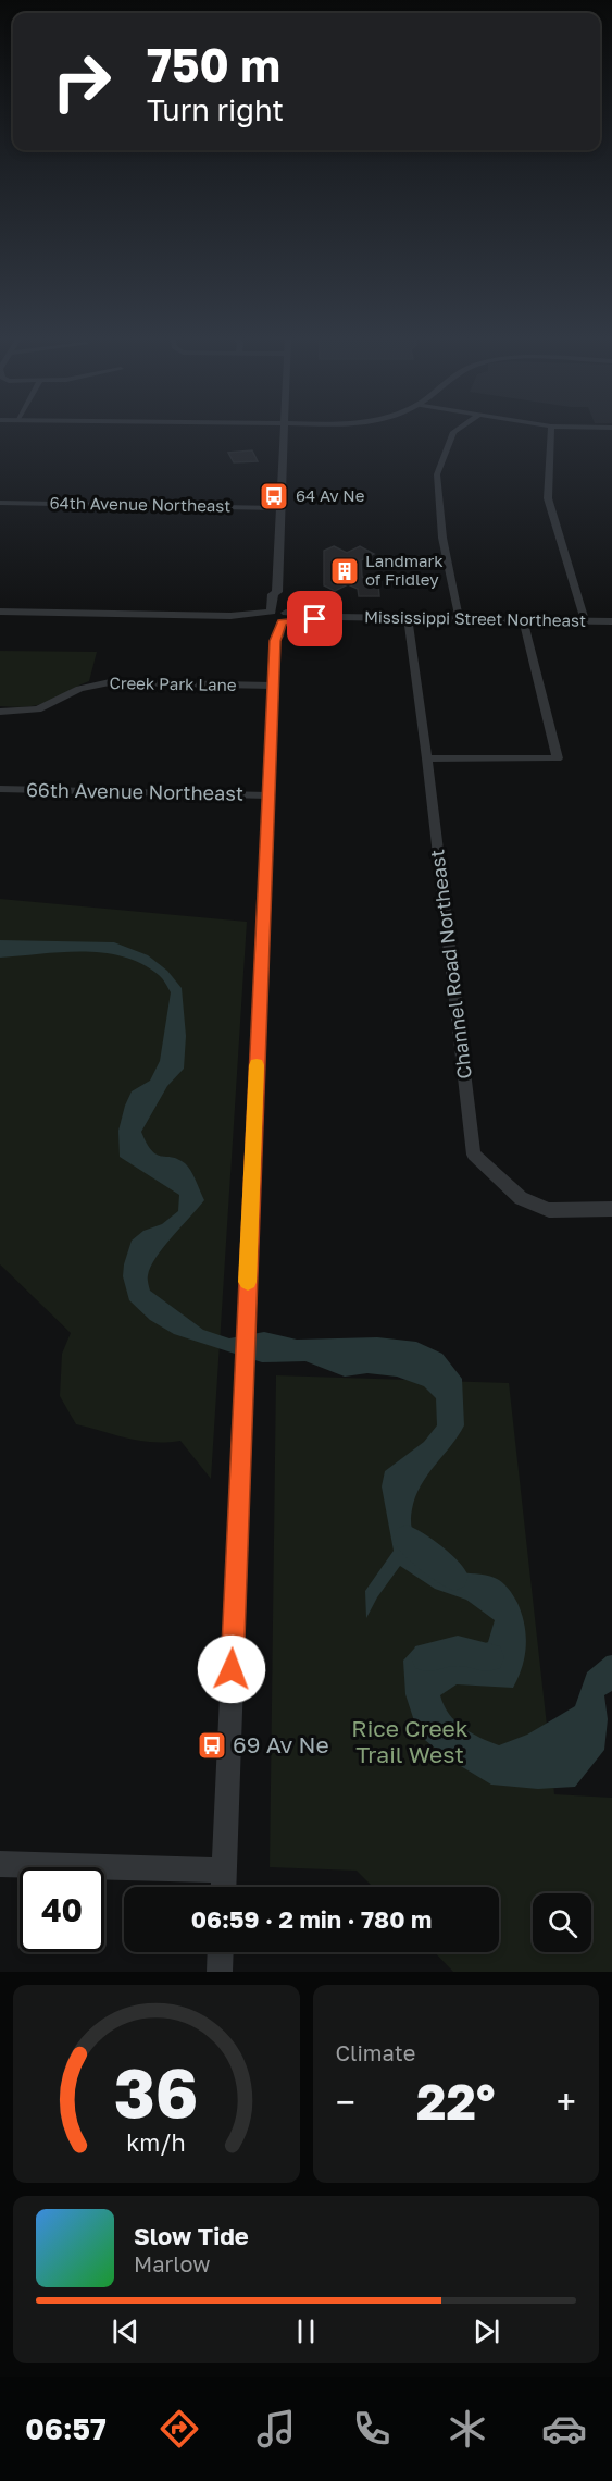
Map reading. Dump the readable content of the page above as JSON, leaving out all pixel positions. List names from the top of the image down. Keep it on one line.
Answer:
{"streets":{"street":["64th Avenue Northeast","Mississippi Street Northeast","Creek Park Lane","66th Avenue Northeast","Channel Road Northeast"]},"crossings":[["Mississippi Street Northeast","Channel Road Northeast"]],"parks":["Rice Creek Trail West"],"places":{"bus stop":["64 Av Ne","69 Av Ne"],"building":["Landmark of Fridley"]},"page":{"turn":["750 m","Turn right"],"limit":"40","trip":"06:59 · 2 min · 780 m","tile":"Climate","heat":["−","22°","+"],"song":["Slow Tide","Marlow"],"tabs":"06:57","gauge":["36","km/h"]}}
